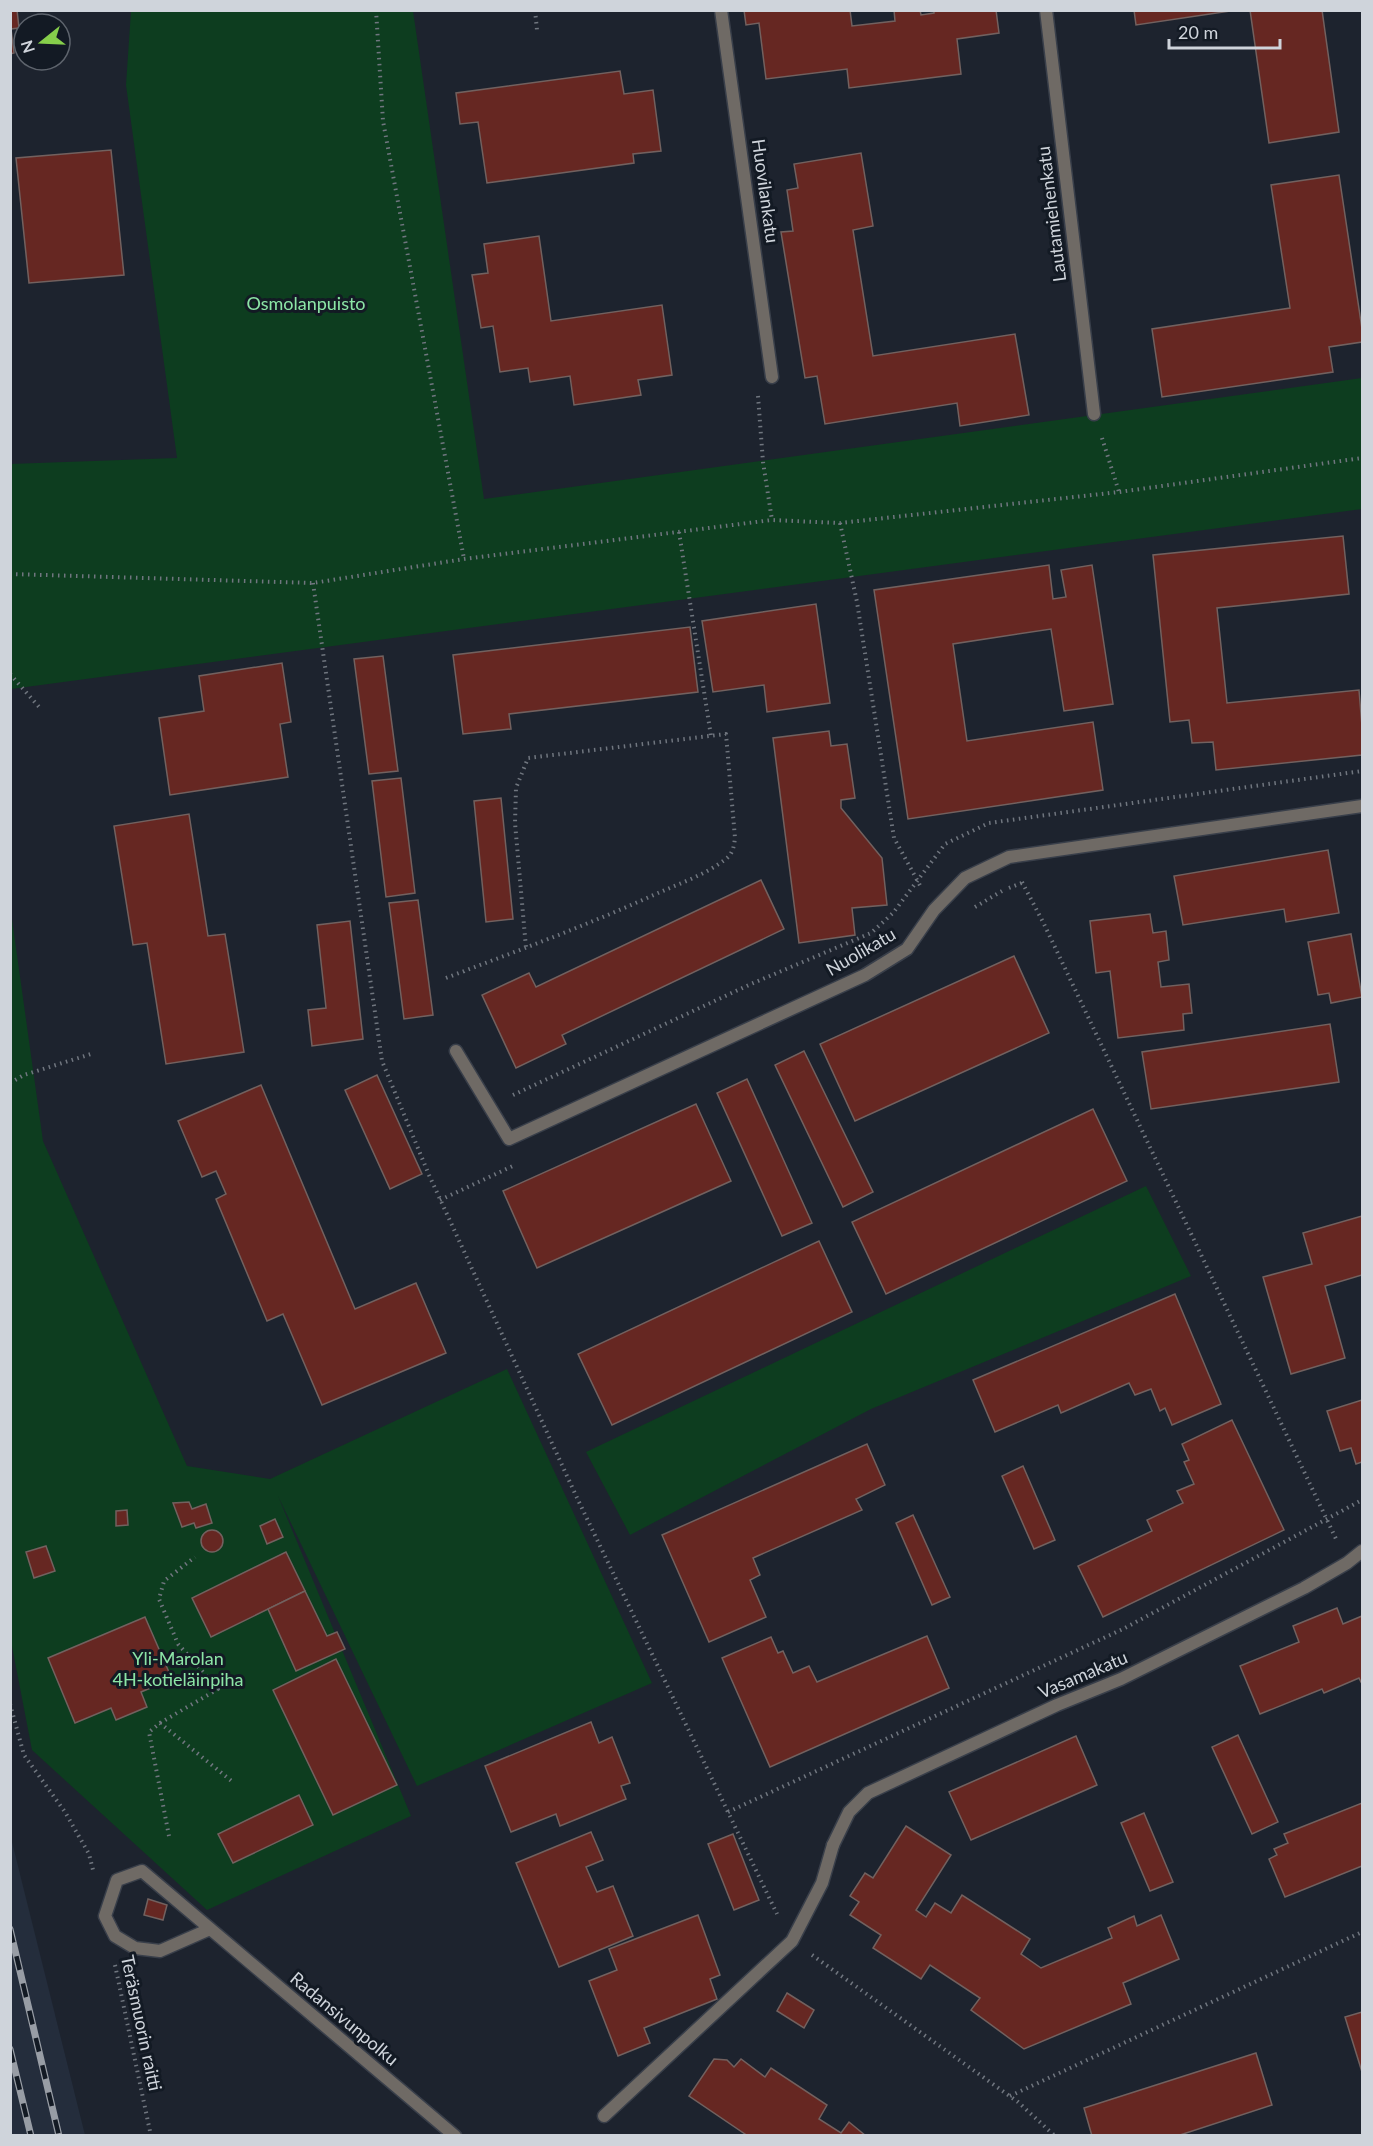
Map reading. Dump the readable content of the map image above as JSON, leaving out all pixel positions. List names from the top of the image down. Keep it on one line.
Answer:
{"streets":{"street":["Huovilankatu","Lautamiehenkatu","Nuolikatu","Vasamakatu","Radansivunpolku"],"path":["Teräsmuorin raitti"]},"parks":["Osmolanpuisto","Yli-Marolan 4H-kotieläinpiha"],"scale_bar":"20 m","north":"left"}
